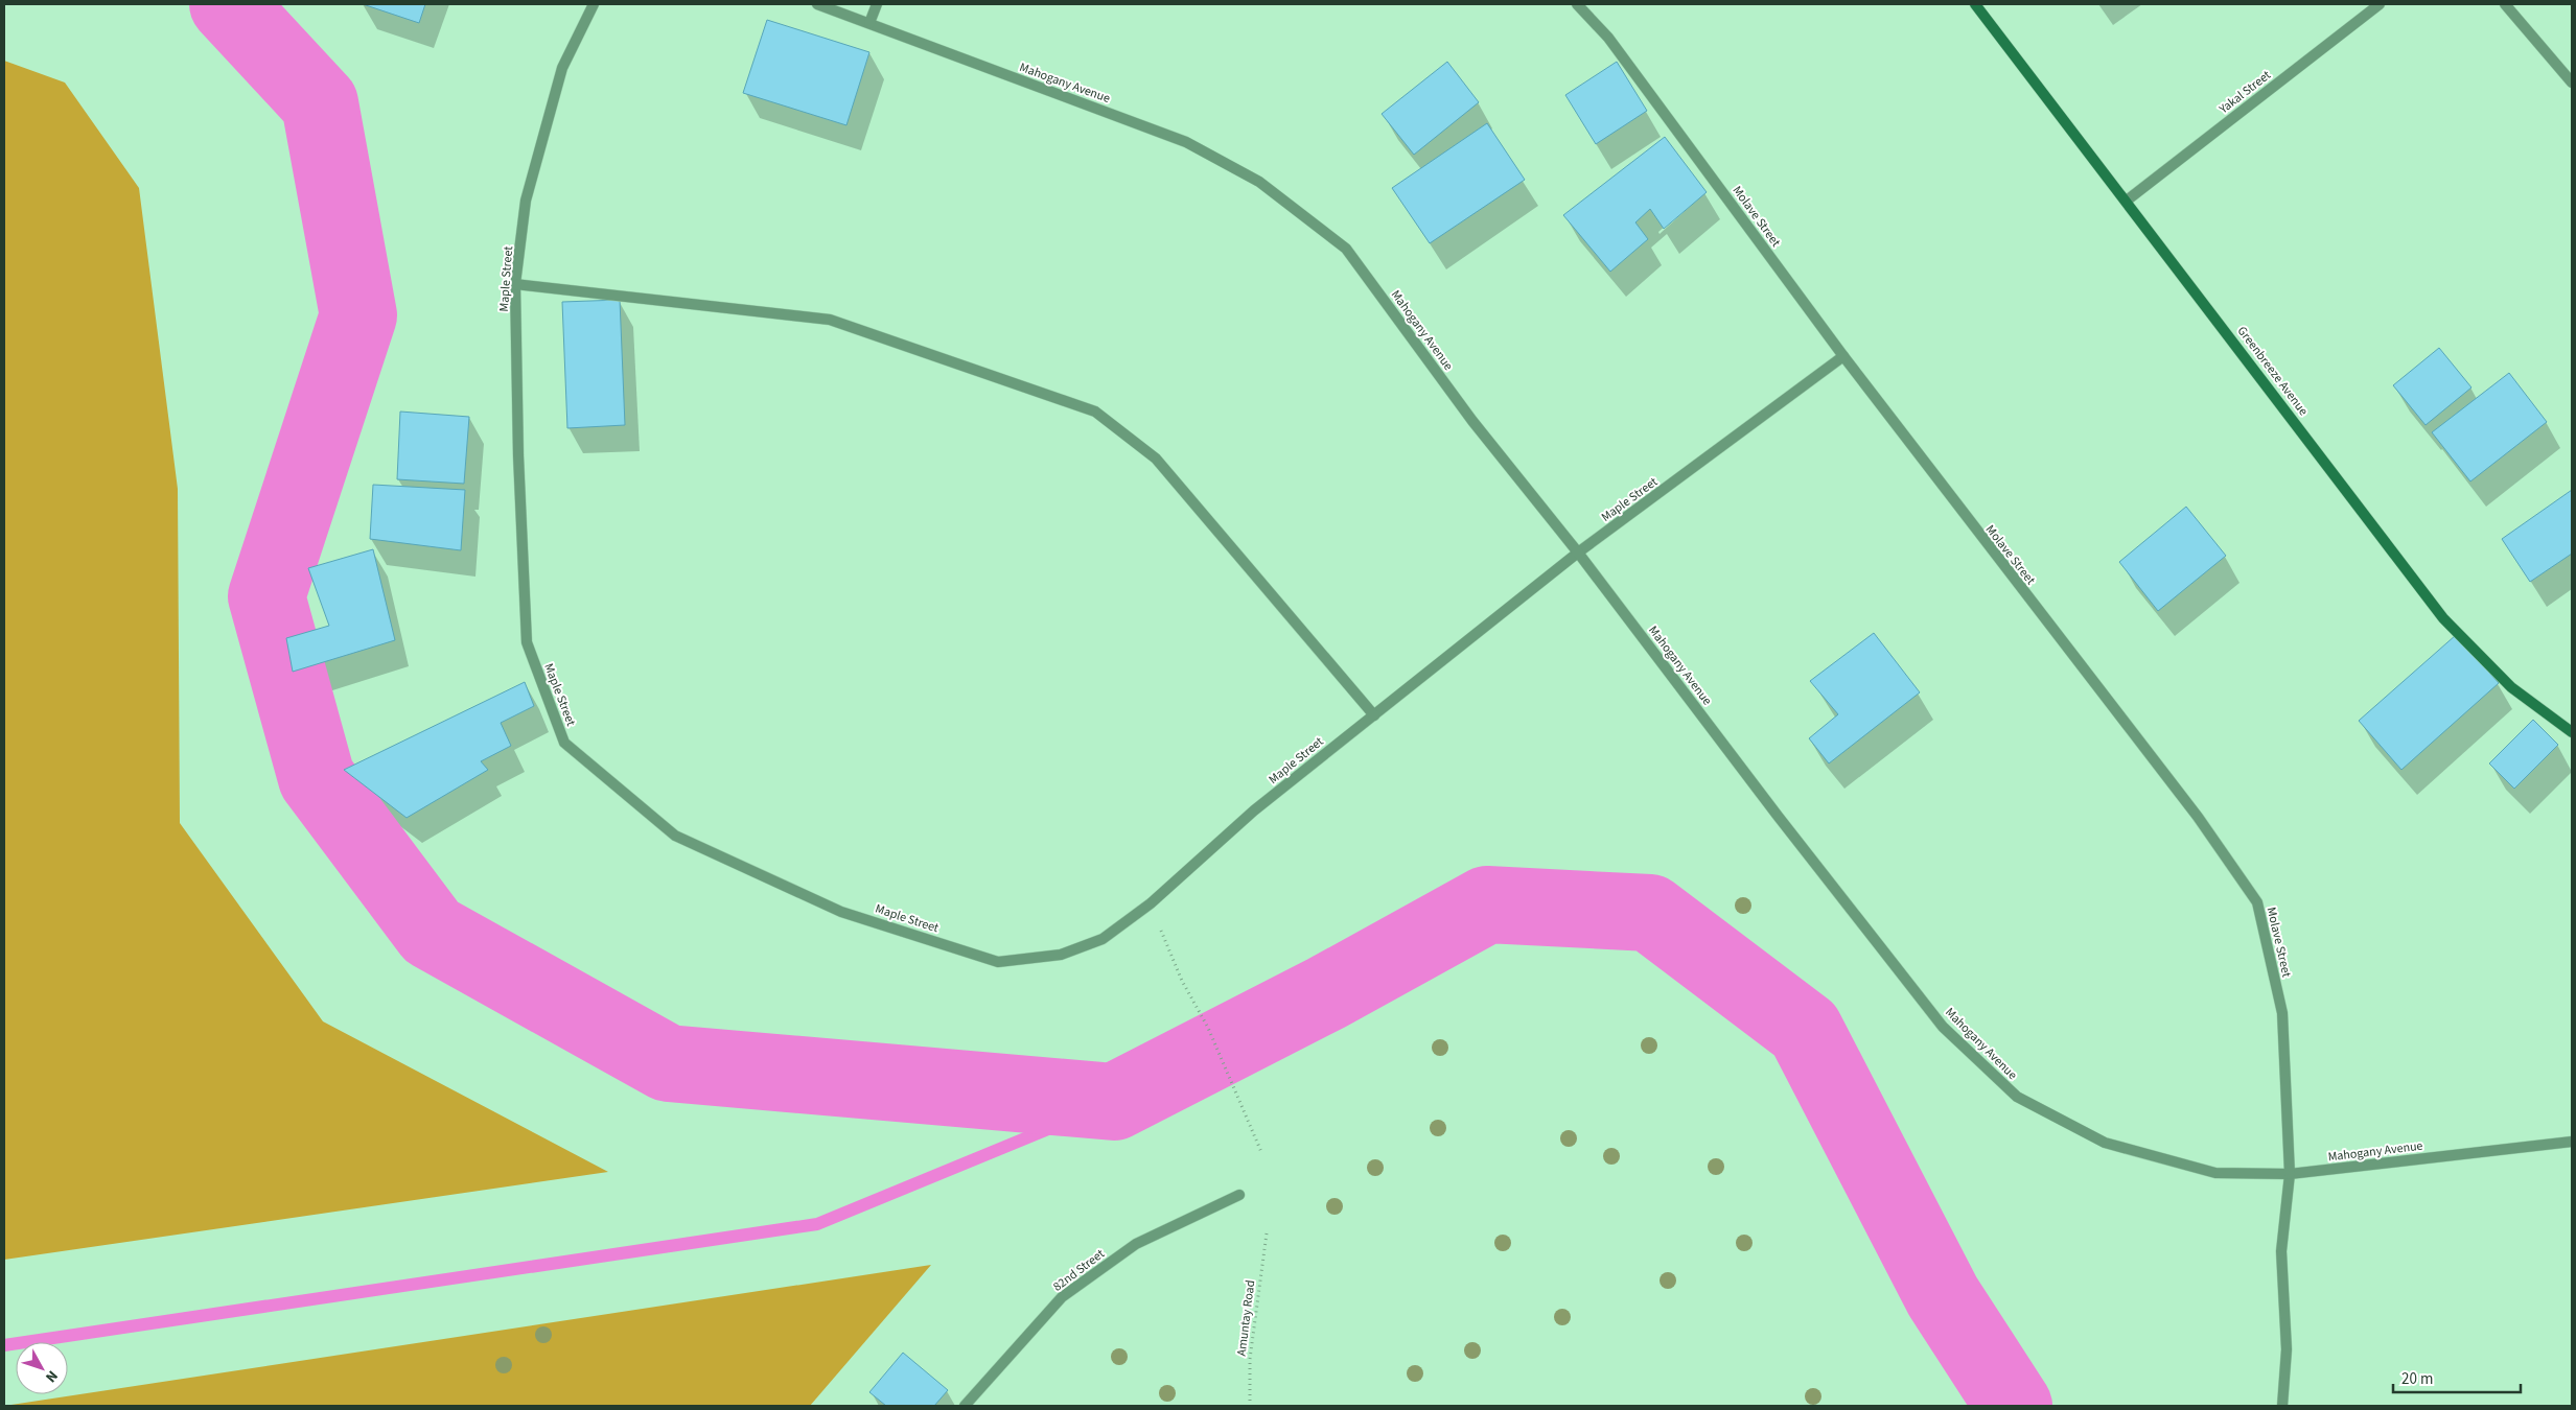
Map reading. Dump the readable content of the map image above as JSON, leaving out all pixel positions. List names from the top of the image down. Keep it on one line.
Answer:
{"streets":{"street":["Mahogany Avenue","Yakal Street","Molave Street","Maple Street","Greenbreeze Avenue","82nd Street"],"path":["Amuntay Road"]},"crossings":[["Mahogany Avenue","Molave Street"],["Mahogany Avenue","Maple Street"],["Yakal Street","Greenbreeze Avenue"],["Molave Street","Maple Street"]],"scale_bar":"20 m","north":"bottom right"}
